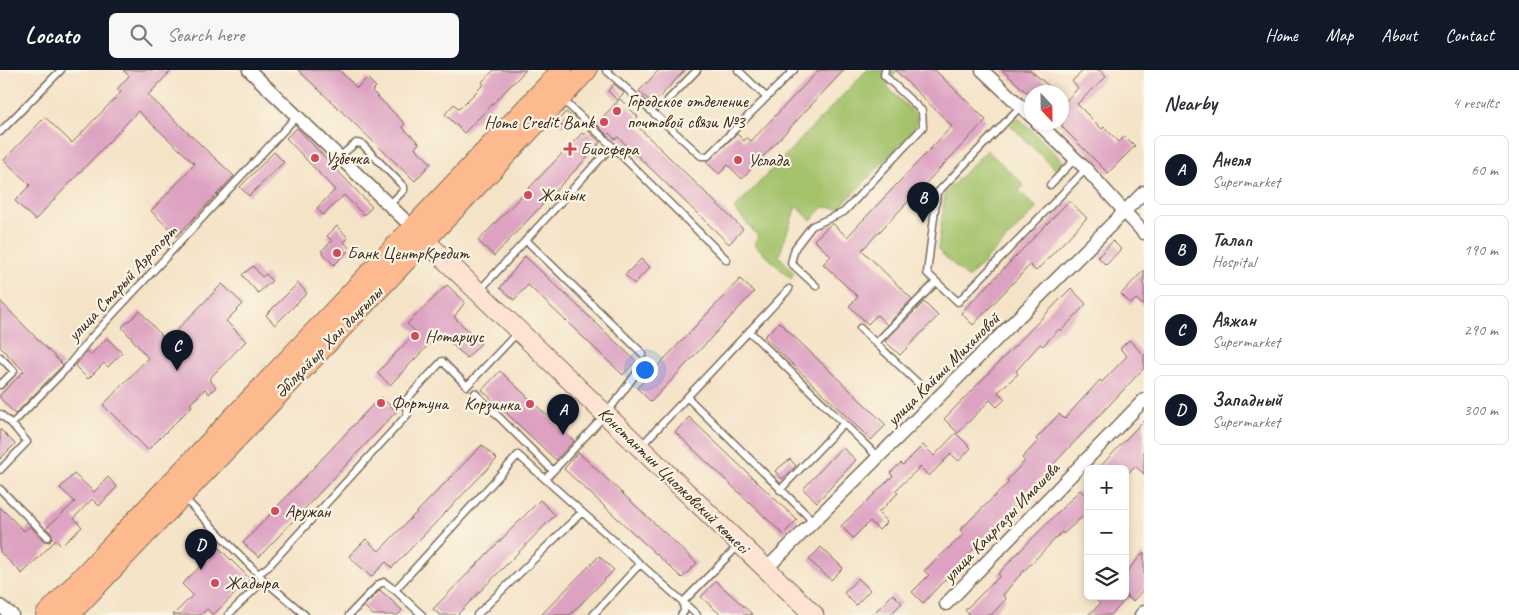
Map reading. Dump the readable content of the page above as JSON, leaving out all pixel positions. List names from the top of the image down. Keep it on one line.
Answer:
{"streets":{"main road":["Әбілқайыр Хан даңғылы"],"street":["улица Кайши Михановой","Константин Циолковский көшесі","улица Каиргазы Имашева"],"lane":["улица Старый Аэропорт"]},"crossings":[["Әбілқайыр Хан даңғылы","Константин Циолковский көшесі"],["улица Кайши Михановой","Константин Циолковский көшесі"]],"places":{"other":["Городское отделение почтовой связи №3","Home Credit Bank","Узбечка","Услада","Жайык","Банк ЦентрКредит","Нотариус","Фортуна","Корзинка","Аружан","Жадыра"],"health":["Биосфера"]},"north":"bottom","page":{"header":"Locato","search":"Search here","nav":["Home","Map","About","Contact"],"heading":["Nearby","4 results"],"list":[{"mark":"A","name":"Анеля","note":"Supermarket","value":"60 m"},{"mark":"B","name":"Талап","note":"Hospital","value":"190 m"},{"mark":"C","name":"Аяжан","note":"Supermarket","value":"290 m"},{"mark":"D","name":"Западный","note":"Supermarket","value":"300 m"}],"pins":["B","C","A","D"],"map_buttons":["+","−"]}}
